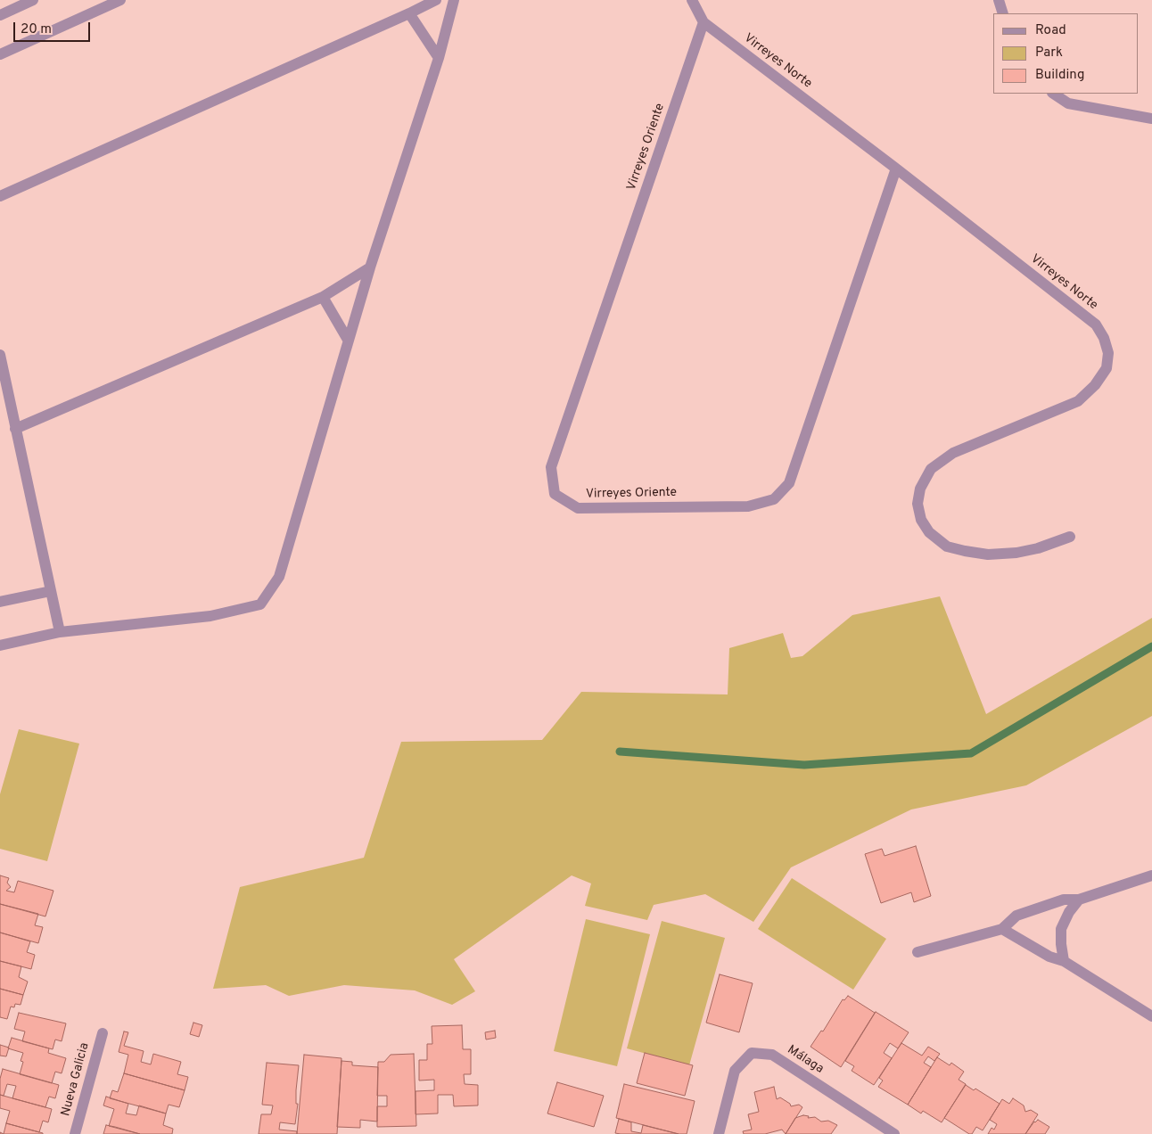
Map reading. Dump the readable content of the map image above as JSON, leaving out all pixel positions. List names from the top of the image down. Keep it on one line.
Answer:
{"streets":{"street":["Virreyes Norte","Virreyes Oriente","Málaga","Nueva Galicia"]},"crossings":[["Virreyes Norte","Virreyes Oriente"]],"legend":["Road","Park","Building"],"scale_bar":"20 m"}
